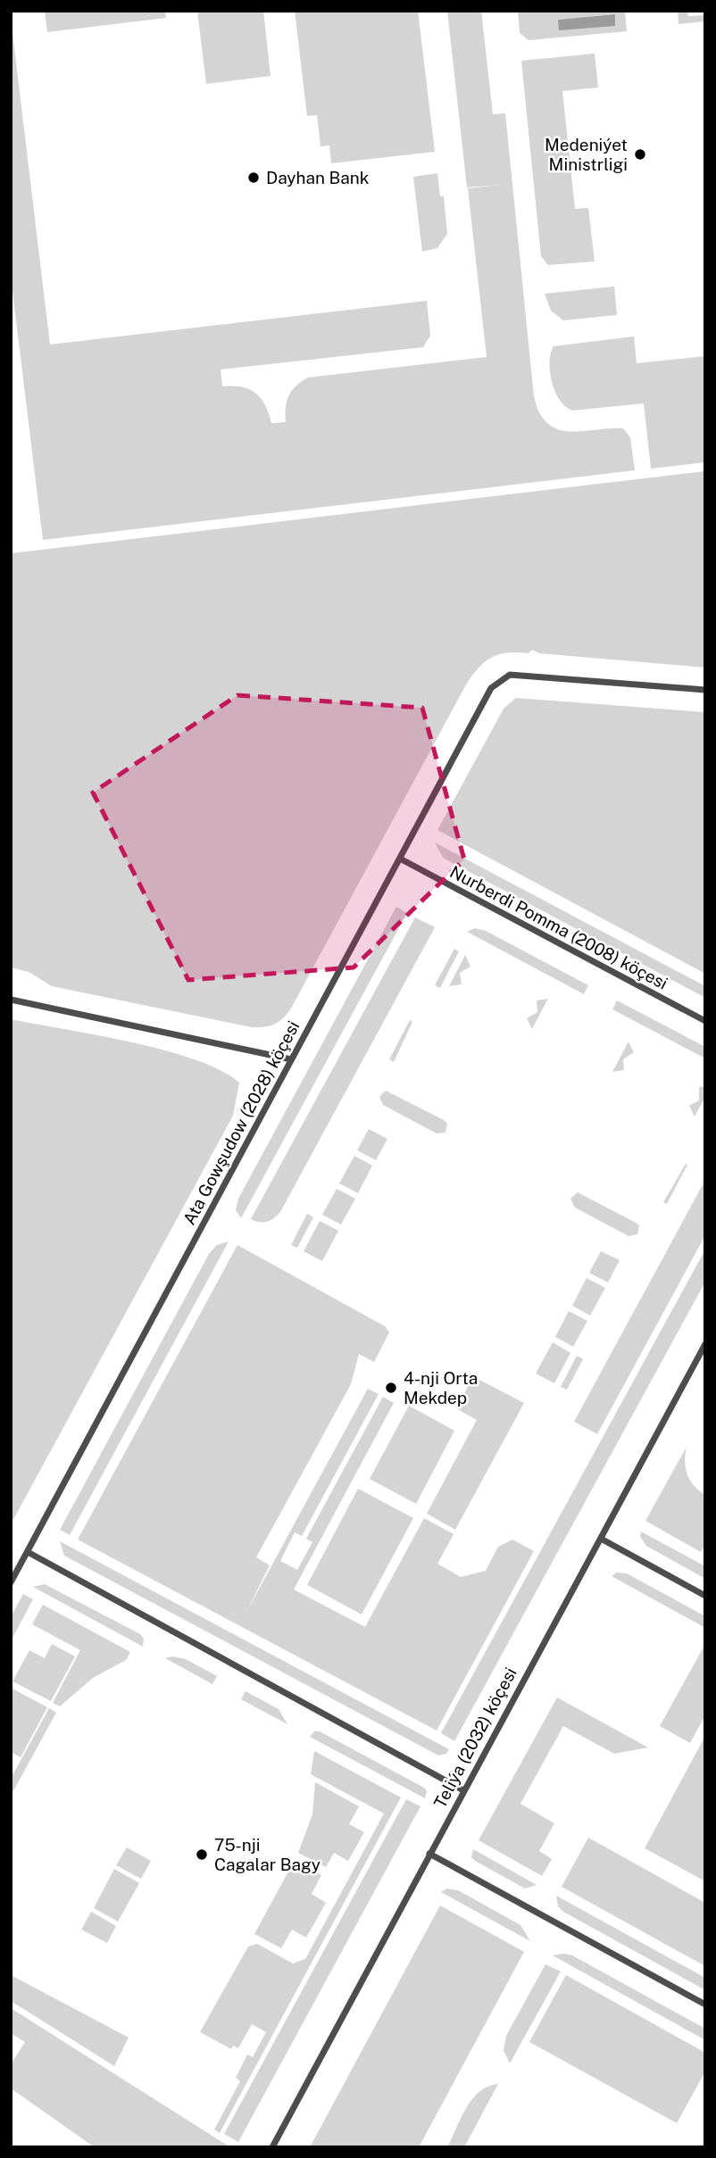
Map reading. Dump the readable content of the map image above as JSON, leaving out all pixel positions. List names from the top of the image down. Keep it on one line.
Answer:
{"streets":{"street":["Nurberdi Pomma (2008) köçesi","Ata Gowşudow (2028) köçesi","Teliýa (2032) köçesi"]},"crossings":[["Nurberdi Pomma (2008) köçesi","Ata Gowşudow (2028) köçesi"]],"places":["Medeniýet Ministrligi","Dayhan Bank","4-nji Orta Mekdep","75-nji Cagalar Bagy"]}
